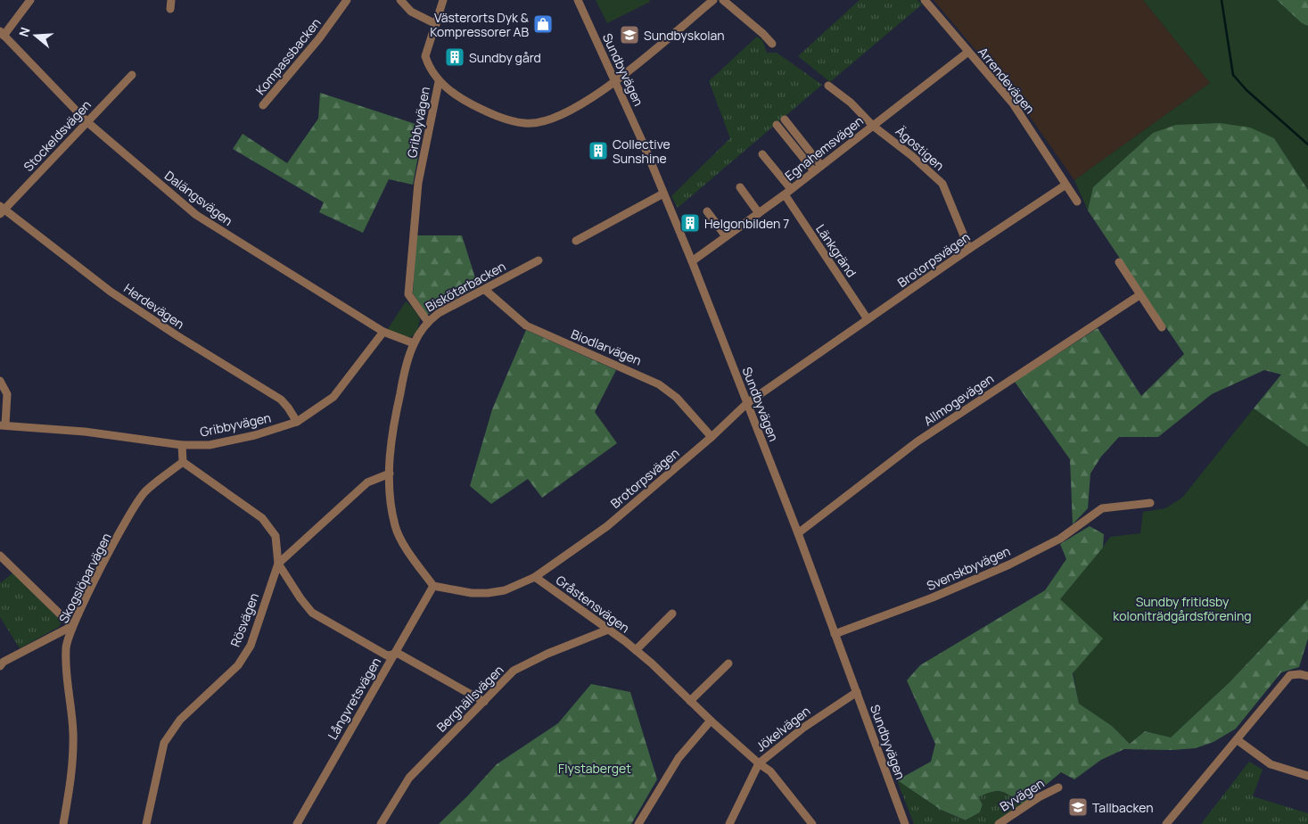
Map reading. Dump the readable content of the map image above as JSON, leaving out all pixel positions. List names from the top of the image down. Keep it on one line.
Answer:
{"streets":{"street":["Kompassbacken","Sundbyvägen","Arrendevägen","Gribbyvägen","Stockeldsvägen","Egnahemsvägen","Ägostigen","Dalängsvägen","Länkgränd","Brotorpsvägen","Biskötarbacken","Herdevägen","Biodlarvägen","Allmogevägen","Svenskbyvägen","Skogslöparvägen","Gråstensvägen","Rösvägen","Långvretsvägen","Berghällsvägen","Jökelvägen","Byvägen"]},"crossings":[["Sundbyvägen","Egnahemsvägen"],["Sundbyvägen","Brotorpsvägen"],["Sundbyvägen","Allmogevägen"],["Sundbyvägen","Svenskbyvägen"],["Sundbyvägen","Jökelvägen"],["Arrendevägen","Egnahemsvägen"],["Arrendevägen","Brotorpsvägen"],["Gribbyvägen","Dalängsvägen"],["Gribbyvägen","Biskötarbacken"],["Gribbyvägen","Herdevägen"],["Stockeldsvägen","Dalängsvägen"],["Stockeldsvägen","Herdevägen"],["Egnahemsvägen","Ägostigen"],["Egnahemsvägen","Länkgränd"],["Ägostigen","Brotorpsvägen"],["Dalängsvägen","Biskötarbacken"],["Länkgränd","Brotorpsvägen"],["Brotorpsvägen","Biodlarvägen"],["Brotorpsvägen","Gråstensvägen"],["Brotorpsvägen","Långvretsvägen"],["Biskötarbacken","Biodlarvägen"],["Gråstensvägen","Berghällsvägen"],["Gråstensvägen","Jökelvägen"]],"parks":["Sundby fritidsby koloniträdgårdsförening","Flystaberget"],"places":{"shop":["Västerorts Dyk & Kompressorer AB"],"school or university":["Sundbyskolan","Tallbacken"],"building":["Sundby gård","Collective Sunshine","Helgonbilden 7"]},"north":"left"}
